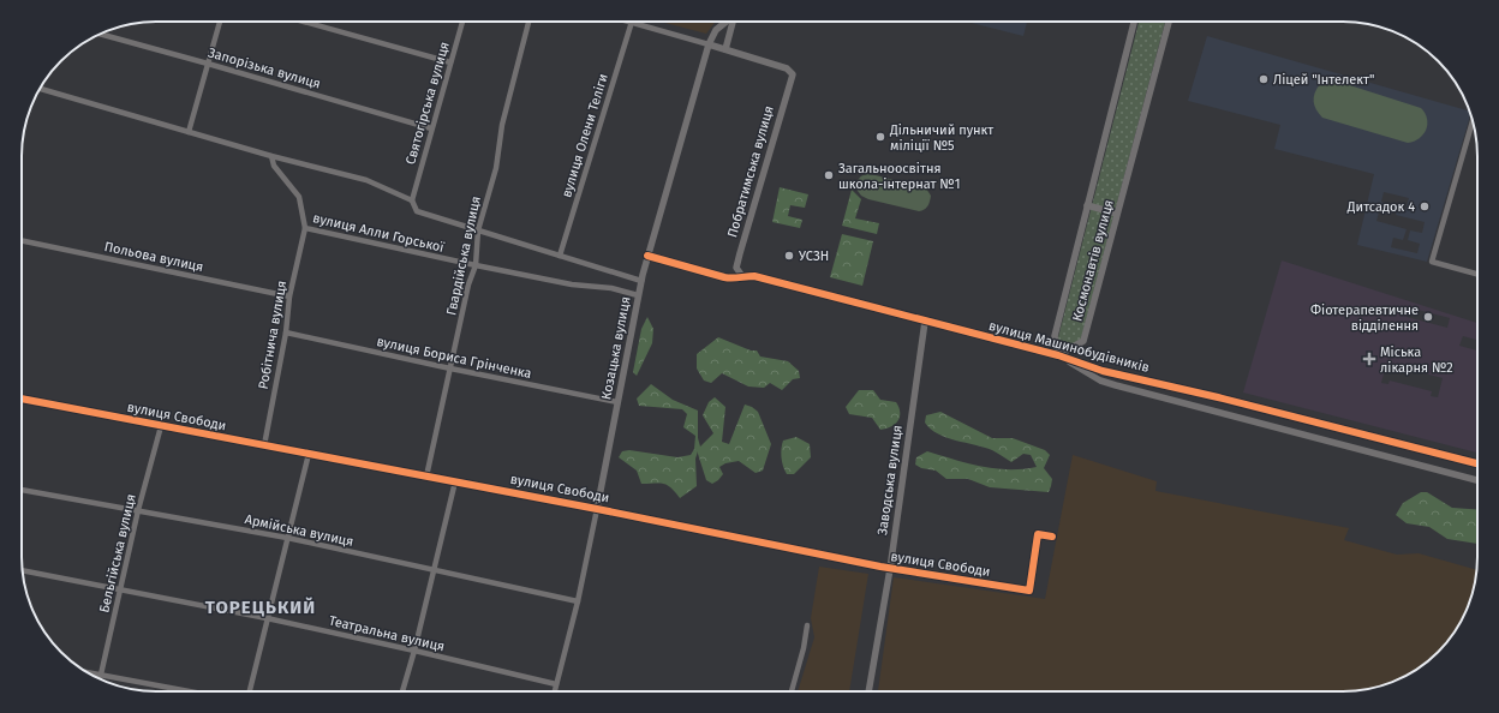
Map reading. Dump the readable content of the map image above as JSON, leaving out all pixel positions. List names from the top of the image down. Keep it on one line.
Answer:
{"streets":{"street":["Запорізька вулиця","Святогірська вулиця","вулиця Олени Теліги","Побратимська вулиця","вулиця Алли Горської","Гвардійська вулиця","Польова вулиця","Космонавтів вулиця","Робітнича вулиця","вулиця Машинобудівників","Козацька вулиця","вулиця Бориса Грінченка","вулиця Свободи","Заводська вулиця","Армійська вулиця","Бельгійська вулиця","Театральна вулиця"]},"crossings":[["Запорізька вулиця","Святогірська вулиця"],["Святогірська вулиця","вулиця Алли Горської"],["вулиця Олени Теліги","вулиця Алли Горської"],["Побратимська вулиця","вулиця Машинобудівників"],["Побратимська вулиця","Козацька вулиця"],["вулиця Алли Горської","Гвардійська вулиця"],["вулиця Алли Горської","Робітнича вулиця"],["вулиця Алли Горської","Козацька вулиця"],["Гвардійська вулиця","вулиця Бориса Грінченка"],["Гвардійська вулиця","вулиця Свободи"],["Польова вулиця","Робітнича вулиця"],["Космонавтів вулиця","вулиця Машинобудівників"],["Робітнича вулиця","вулиця Бориса Грінченка"],["Робітнича вулиця","вулиця Свободи"],["вулиця Машинобудівників","Козацька вулиця"],["вулиця Машинобудівників","Заводська вулиця"],["Козацька вулиця","вулиця Бориса Грінченка"],["Козацька вулиця","вулиця Свободи"],["Козацька вулиця","Армійська вулиця"],["Козацька вулиця","Театральна вулиця"],["вулиця Свободи","Заводська вулиця"],["вулиця Свободи","Бельгійська вулиця"],["Армійська вулиця","Бельгійська вулиця"],["Бельгійська вулиця","Театральна вулиця"]],"districts":["ТОРЕЦЬКИЙ"],"places":{"other":["Ліцей \"Інтелект\"","Дільничий пункт міліції №5","Загальноосвітня школа-інтернат №1","Дитсадок 4","УСЗН","Фіотерапевтичне відділення"],"health":["Міська лікарня №2"]}}
